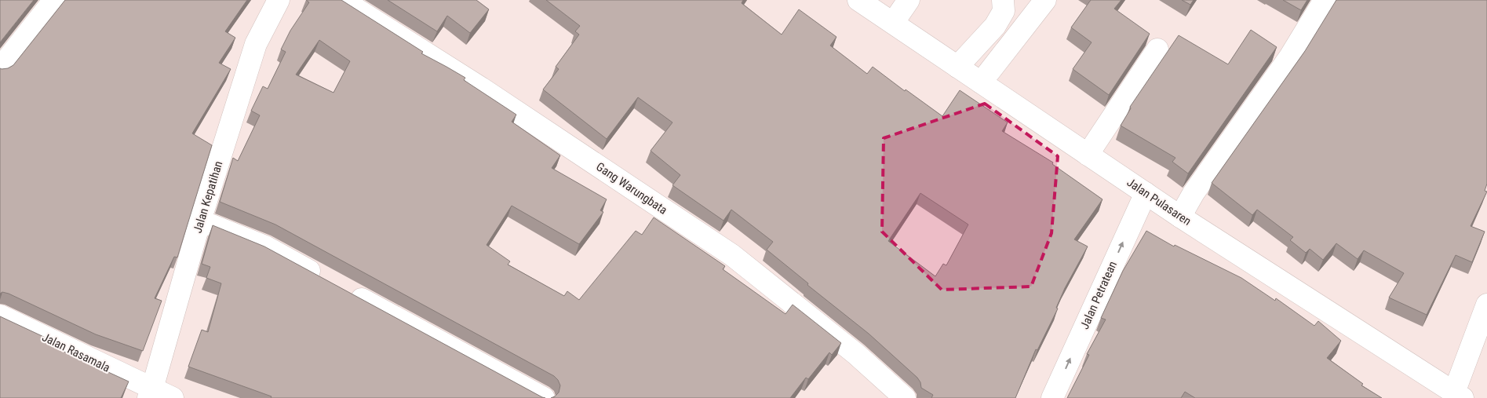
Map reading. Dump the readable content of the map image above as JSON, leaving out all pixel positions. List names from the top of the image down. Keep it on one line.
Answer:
{"streets":{"street":["Gang Warungbata","Jalan Kepatihan","Jalan Pulasaren","Jalan Petratean","Jalan Rasamala"]},"crossings":[["Jalan Kepatihan","Jalan Rasamala"],["Jalan Pulasaren","Jalan Petratean"]],"one_way":["Jalan Petratean"]}
